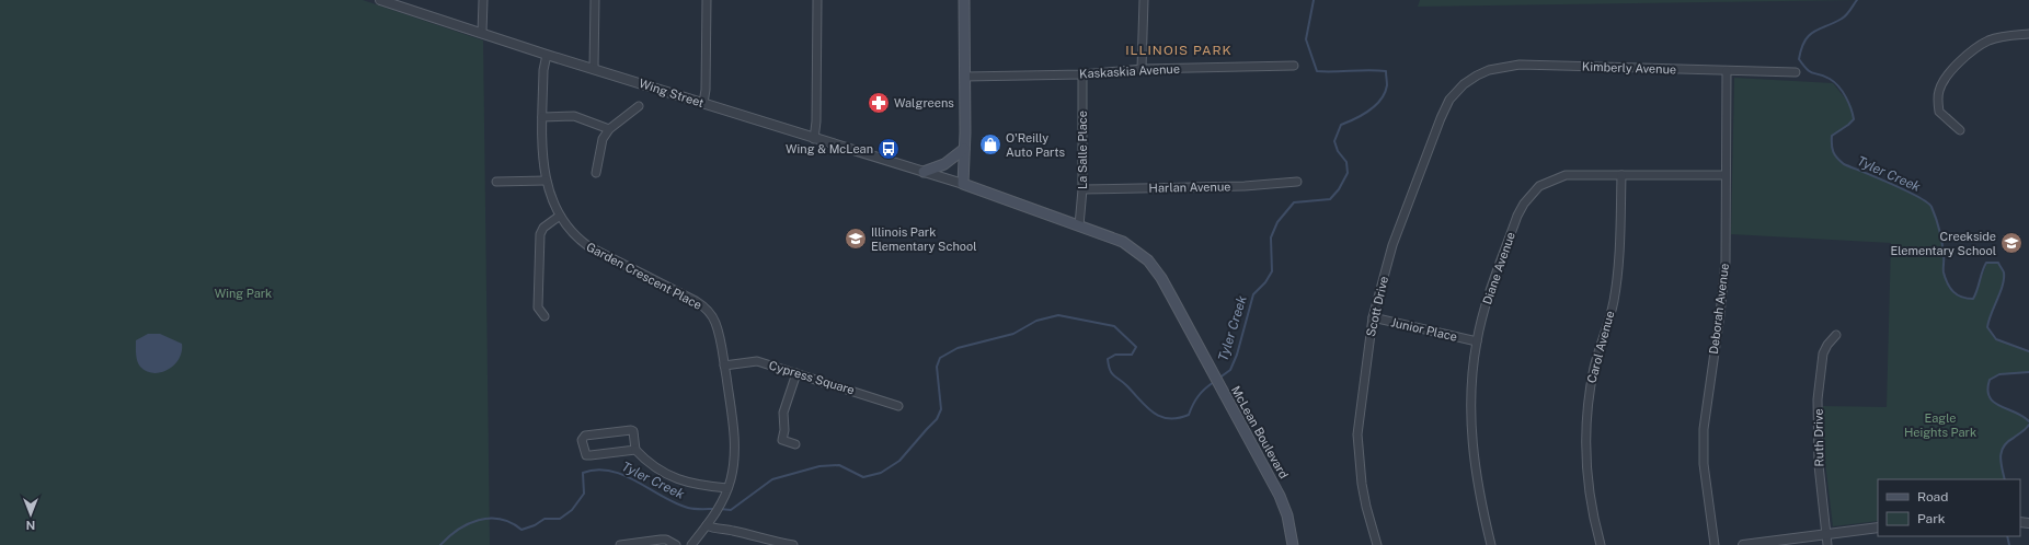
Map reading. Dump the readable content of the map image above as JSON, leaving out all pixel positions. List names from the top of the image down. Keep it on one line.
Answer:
{"streets":{"main road":["McLean Boulevard"],"street":["Kimberly Avenue","Kaskaskia Avenue","Wing Street","La Salle Place","Harlan Avenue","Diane Avenue","Garden Crescent Place","Scott Drive","Deborah Avenue","Junior Place","Carol Avenue","Cypress Square","Ruth Drive"]},"crossings":[["Kimberly Avenue","Scott Drive"],["Kimberly Avenue","Deborah Avenue"],["Kaskaskia Avenue","La Salle Place"],["Wing Street","Garden Crescent Place"],["Wing Street","McLean Boulevard"],["La Salle Place","Harlan Avenue"],["La Salle Place","McLean Boulevard"],["Diane Avenue","Deborah Avenue"],["Diane Avenue","Junior Place"],["Diane Avenue","Carol Avenue"],["Garden Crescent Place","Cypress Square"],["Scott Drive","Junior Place"]],"districts":["ILLINOIS PARK"],"water":["Tyler Creek"],"parks":["Wing Park","Eagle Heights Park"],"places":{"pharmacy":["Walgreens"],"shop":["O'Reilly Auto Parts"],"bus stop":["Wing & McLean"],"school or university":["Illinois Park Elementary School","Creekside Elementary School"]},"legend":["Road","Park"],"north":"bottom"}
